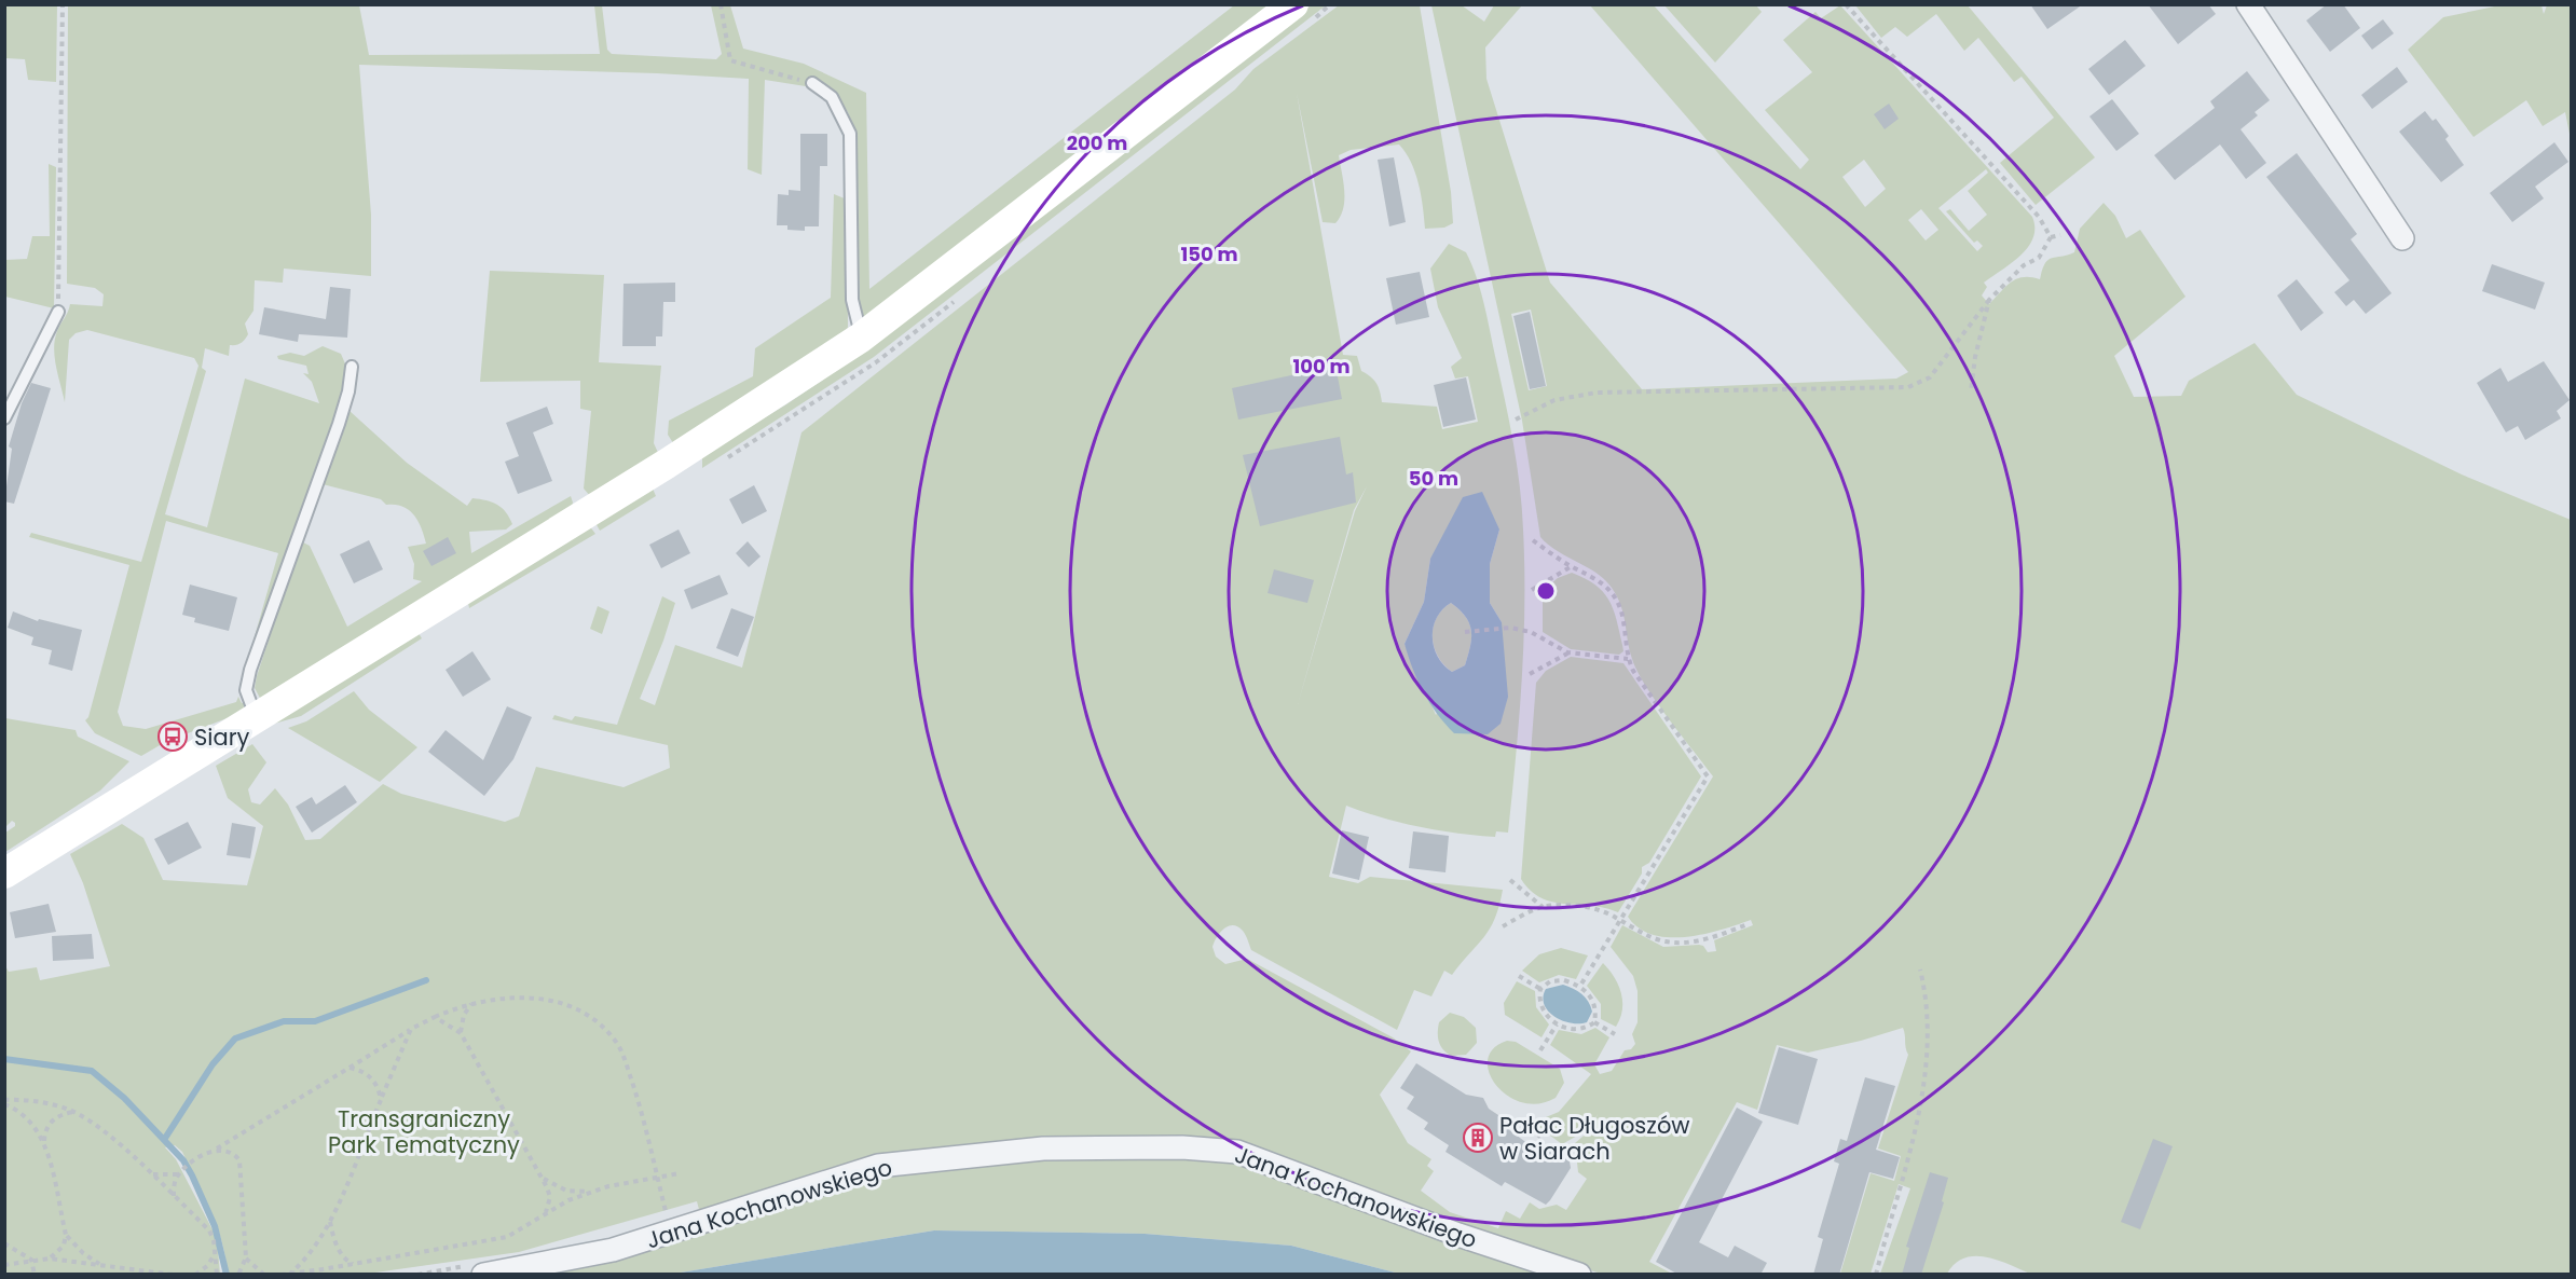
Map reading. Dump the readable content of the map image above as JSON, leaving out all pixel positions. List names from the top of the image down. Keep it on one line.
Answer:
{"streets":{"street":["Jana Kochanowskiego"]},"parks":["Transgraniczny Park Tematyczny"],"places":{"bus stop":["Siary"],"building":["Pałac Długoszów w Siarach"]},"rings":["200 m","150 m","100 m","50 m"]}
